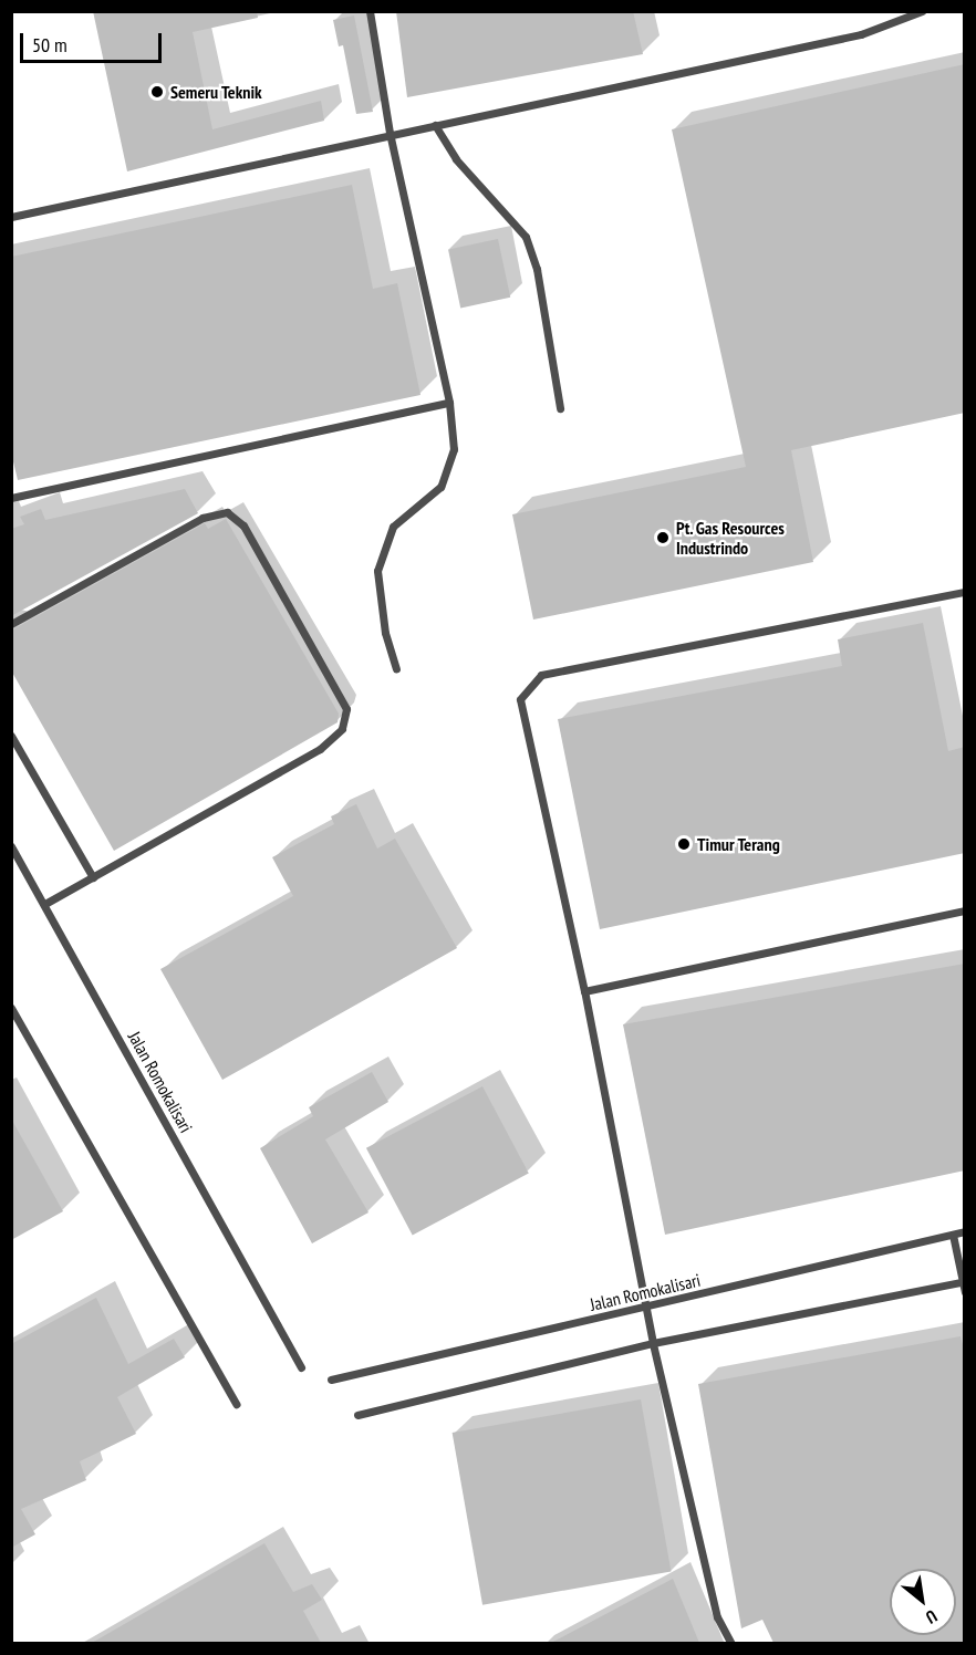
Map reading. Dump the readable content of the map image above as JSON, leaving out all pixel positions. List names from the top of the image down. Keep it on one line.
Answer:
{"streets":{"lane":["Jalan Romokalisari"]},"places":["Semeru Teknik","Pt. Gas Resources Industrindo","Timur Terang"],"scale_bar":"50 m","north":"bottom right"}
